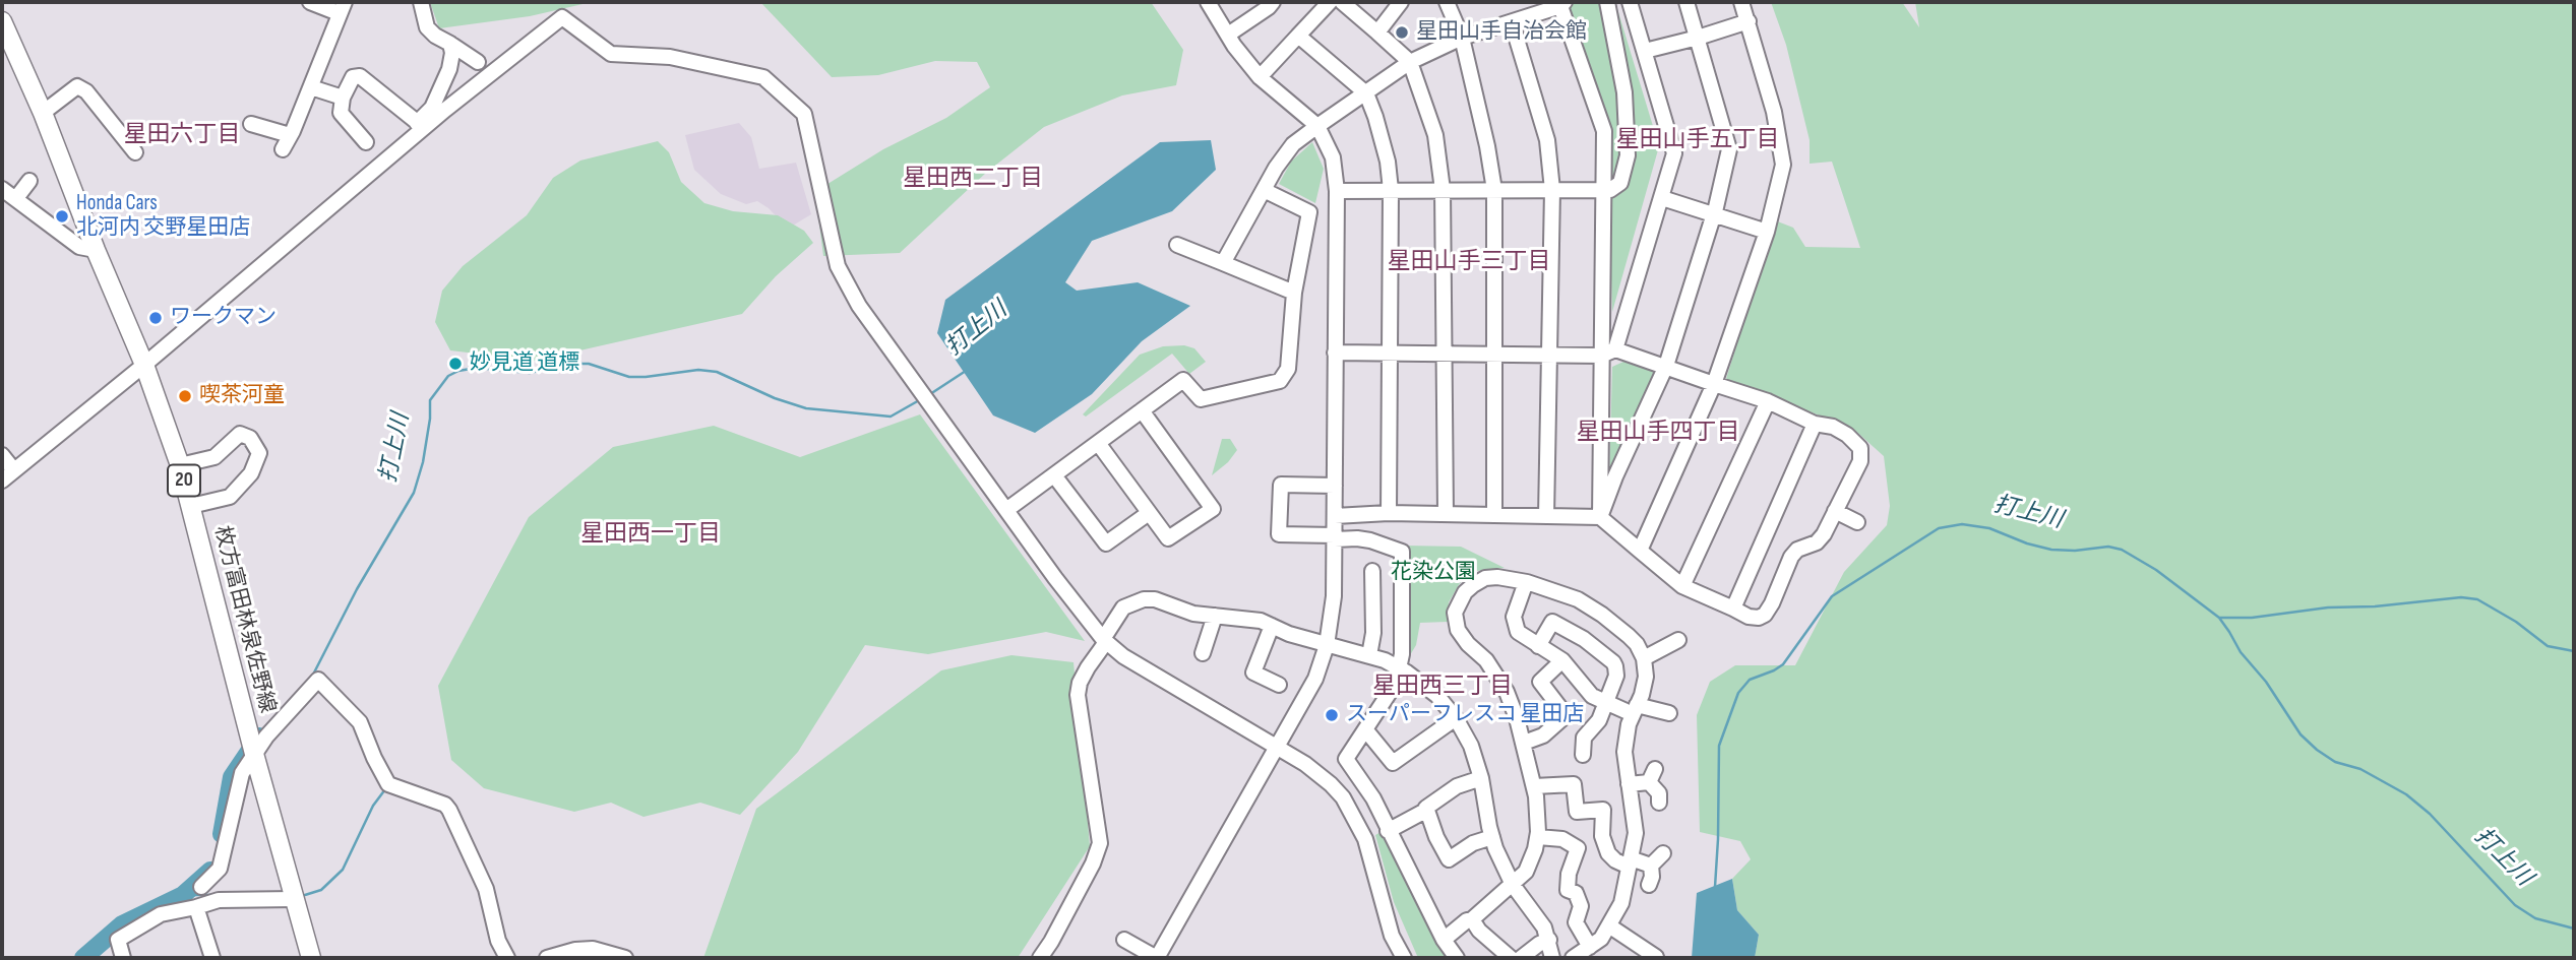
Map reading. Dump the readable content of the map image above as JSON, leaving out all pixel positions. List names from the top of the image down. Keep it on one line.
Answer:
{"streets":{"main road":["20","枚方富田林泉佐野線"]},"districts":["星田六丁目","星田山手五丁目","星田西二丁目","星田山手三丁目","星田山手四丁目","星田西一丁目","星田西三丁目"],"water":["打上川"],"parks":["花染公園"],"places":["星田山手自治会館","Honda Cars 北河内 交野星田店","ワークマン","妙見道 道標","喫茶河童","スーパーフレスコ 星田店"]}
